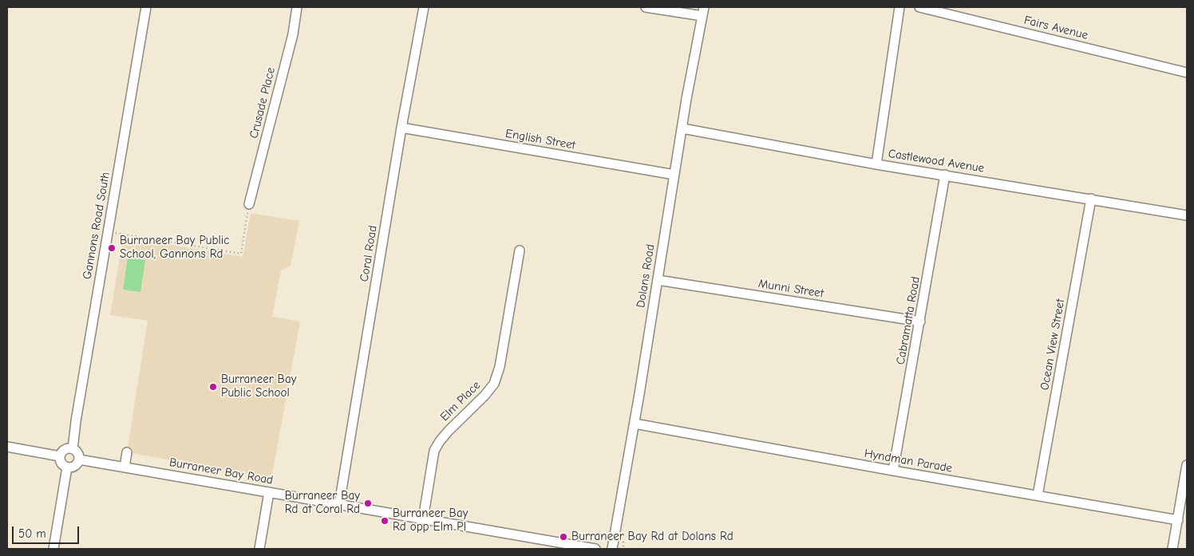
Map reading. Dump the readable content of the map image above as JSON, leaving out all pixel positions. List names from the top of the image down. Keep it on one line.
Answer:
{"streets":{"street":["Fairs Avenue","Crusade Place","English Street","Castlewood Avenue","Gannons Road South","Coral Road","Dolans Road","Munni Street","Cabramatta Road","Ocean View Street","Elm Place","Hyndman Parade","Burraneer Bay Road"]},"crossings":[["English Street","Coral Road"],["English Street","Dolans Road"],["Castlewood Avenue","Dolans Road"],["Castlewood Avenue","Cabramatta Road"],["Castlewood Avenue","Ocean View Street"],["Gannons Road South","Burraneer Bay Road"],["Coral Road","Burraneer Bay Road"],["Dolans Road","Munni Street"],["Dolans Road","Hyndman Parade"],["Munni Street","Cabramatta Road"],["Cabramatta Road","Hyndman Parade"],["Ocean View Street","Hyndman Parade"],["Elm Place","Burraneer Bay Road"]],"places":["Burraneer Bay Public School, Gannons Rd","Burraneer Bay Public School","Burraneer Bay Rd at Coral Rd","Burraneer Bay Rd opp Elm Pl","Burraneer Bay Rd at Dolans Rd"],"scale_bar":"50 m"}
